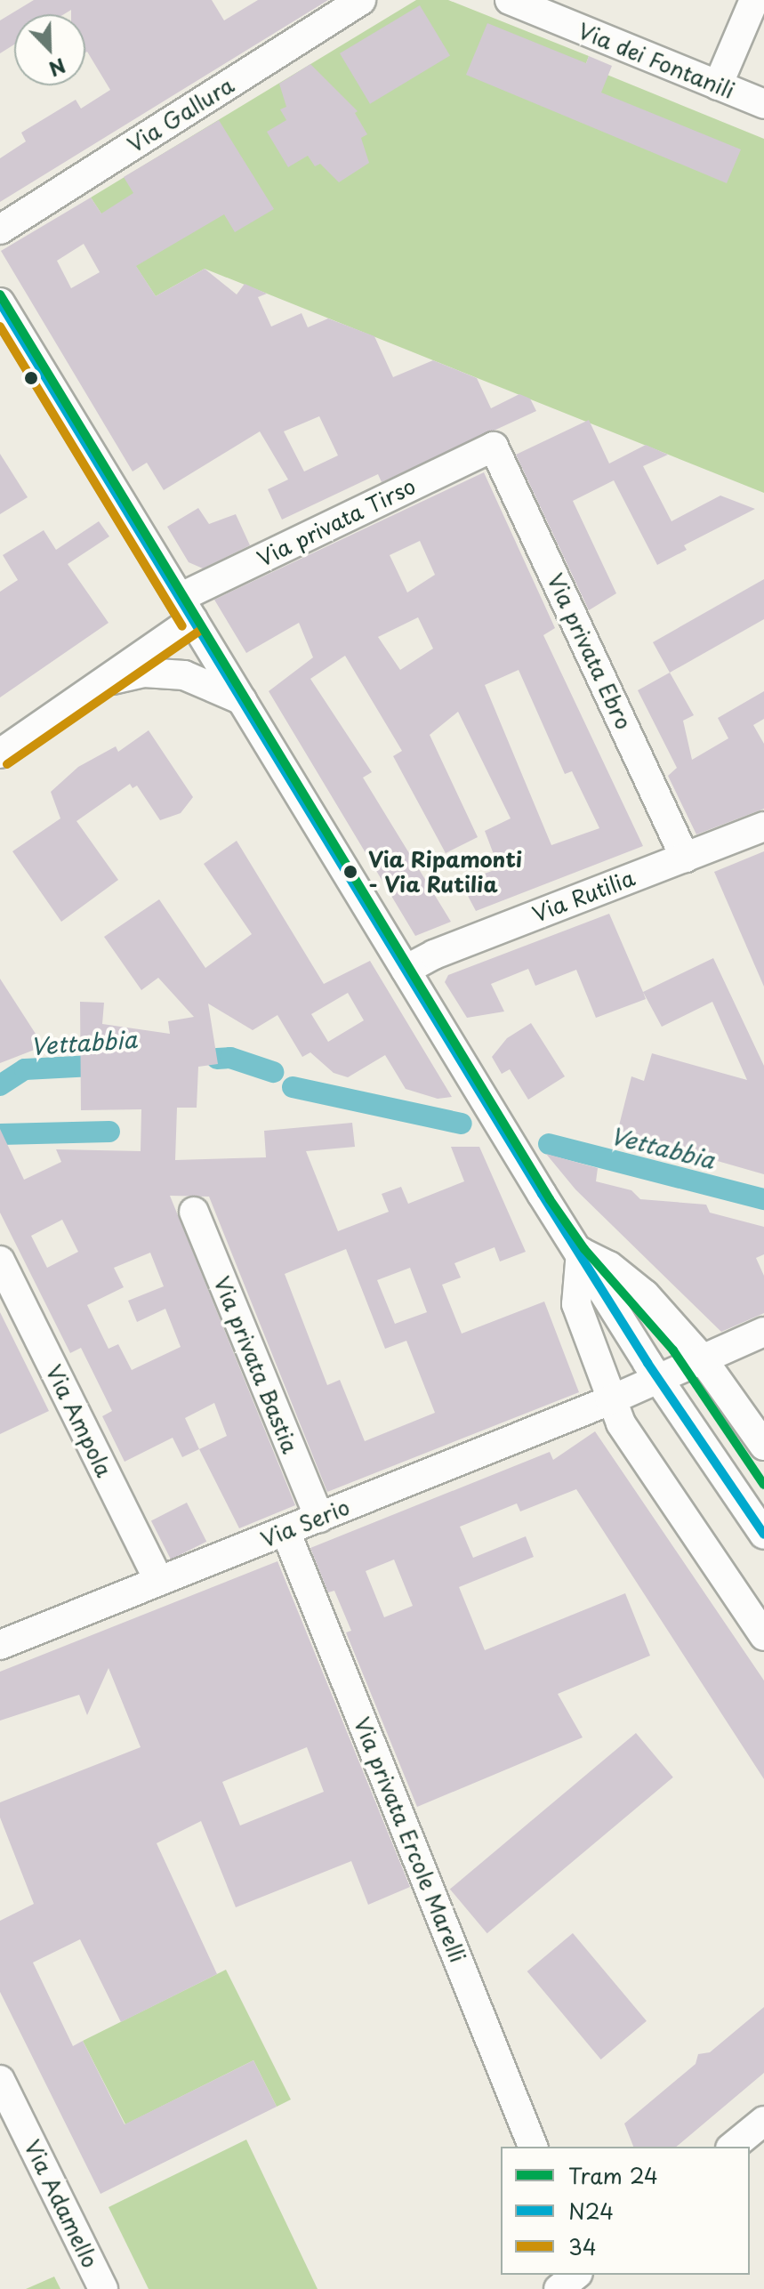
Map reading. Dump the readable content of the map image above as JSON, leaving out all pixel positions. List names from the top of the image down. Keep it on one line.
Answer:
{"streets":{"street":["Via dei Fontanili","Via Gallura","Via privata Tirso","Via privata Ebro","Via Rutilia","Via privata Bastia","Via Ampola","Via Serio","Via privata Ercole Marelli","Via Adamello"]},"crossings":[["Via privata Tirso","Via privata Ebro"],["Via privata Ebro","Via Rutilia"],["Via privata Bastia","Via Serio"],["Via Ampola","Via Serio"],["Via Serio","Via privata Ercole Marelli"]],"water":["Vettabbia"],"places":["Via Ripamonti - Via Rutilia"],"lines":["tram line 24","transit line N24","transit line 34"],"legend":["Tram 24","N24","34"],"north":"bottom right"}
